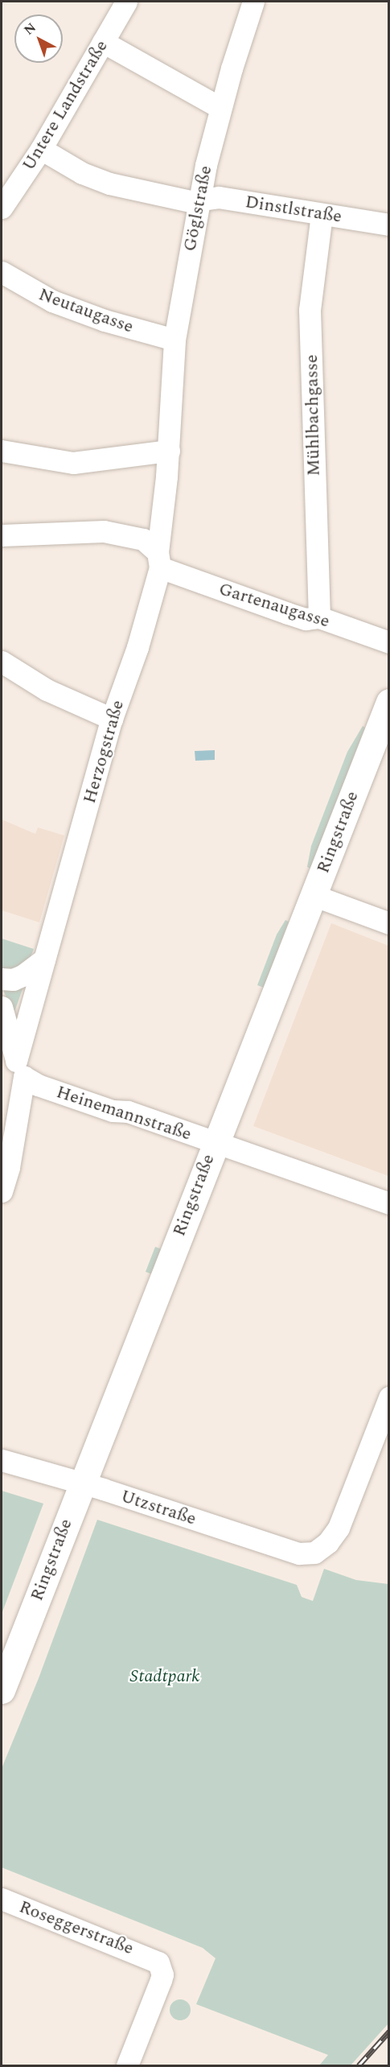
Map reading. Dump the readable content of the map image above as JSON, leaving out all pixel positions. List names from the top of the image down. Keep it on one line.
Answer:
{"streets":{"main road":["Ringstraße"],"street":["Untere Landstraße","Göglstraße","Dinstlstraße","Neutaugasse","Mühlbachgasse","Gartenaugasse","Herzogstraße","Heinemannstraße","Utzstraße","Roseggerstraße"]},"crossings":[["Untere Landstraße","Dinstlstraße"],["Göglstraße","Dinstlstraße"],["Göglstraße","Neutaugasse"],["Göglstraße","Herzogstraße"],["Dinstlstraße","Mühlbachgasse"],["Mühlbachgasse","Gartenaugasse"],["Gartenaugasse","Herzogstraße"],["Herzogstraße","Heinemannstraße"],["Ringstraße","Heinemannstraße"],["Ringstraße","Utzstraße"]],"parks":["Stadtpark"],"north":"top left"}
